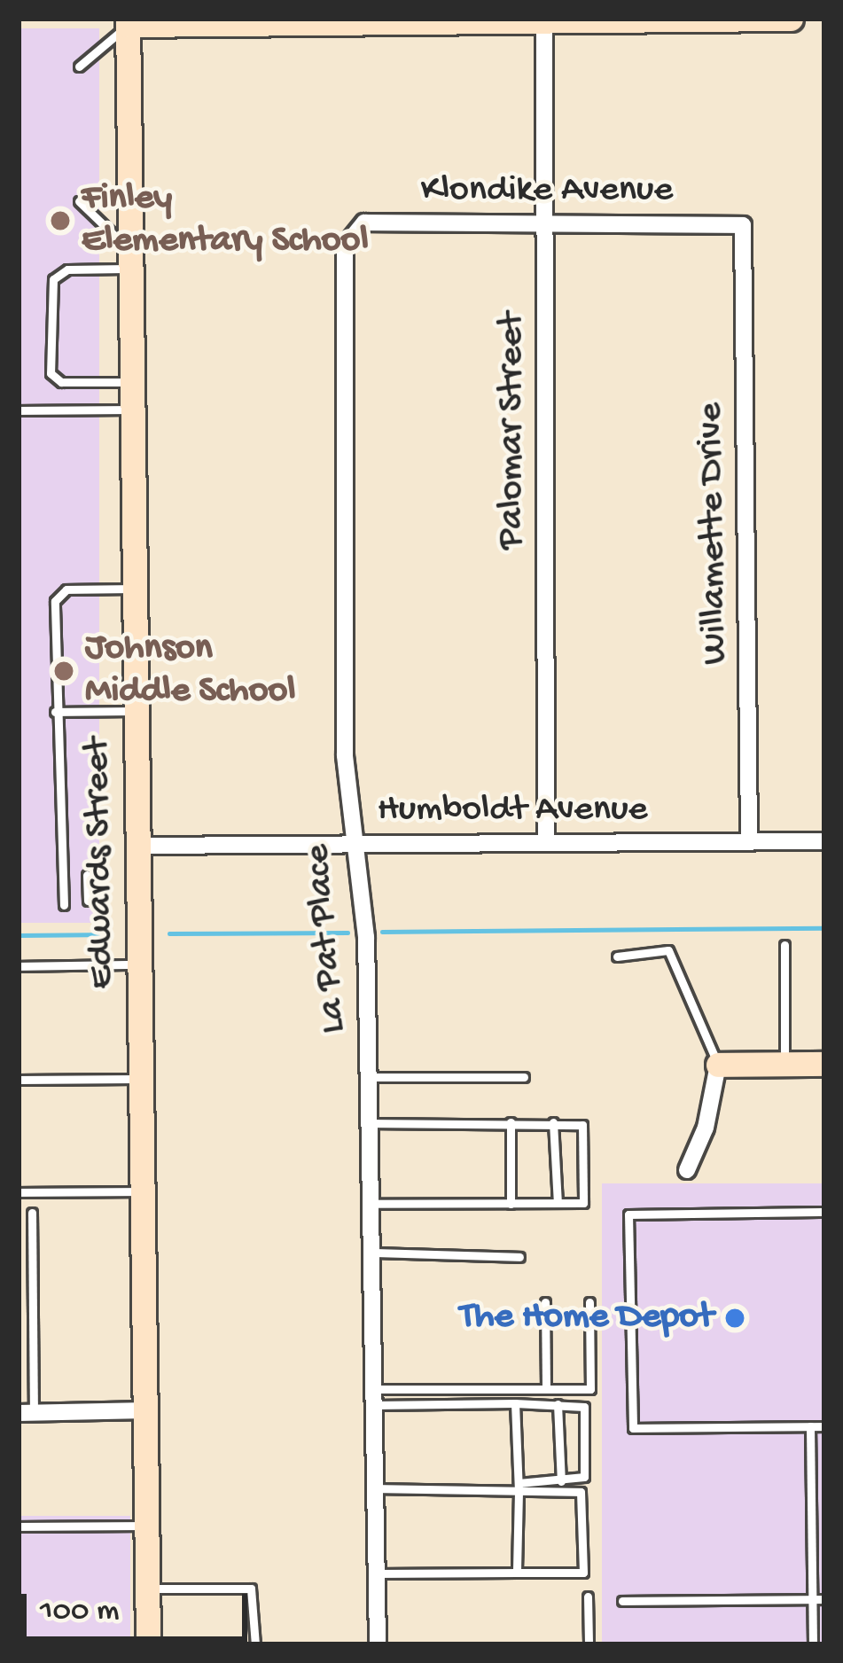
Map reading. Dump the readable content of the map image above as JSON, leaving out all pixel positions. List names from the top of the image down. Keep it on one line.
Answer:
{"streets":{"street":["Klondike Avenue","Palomar Street","Willamette Drive","Humboldt Avenue","Edwards Street","La Pat Place"]},"crossings":[["Klondike Avenue","Palomar Street"],["Klondike Avenue","Willamette Drive"],["Klondike Avenue","La Pat Place"],["Palomar Street","Humboldt Avenue"],["Willamette Drive","Humboldt Avenue"],["Humboldt Avenue","Edwards Street"],["Humboldt Avenue","La Pat Place"]],"places":["Finley Elementary School","Johnson Middle School","The Home Depot"],"scale_bar":"100 m"}
